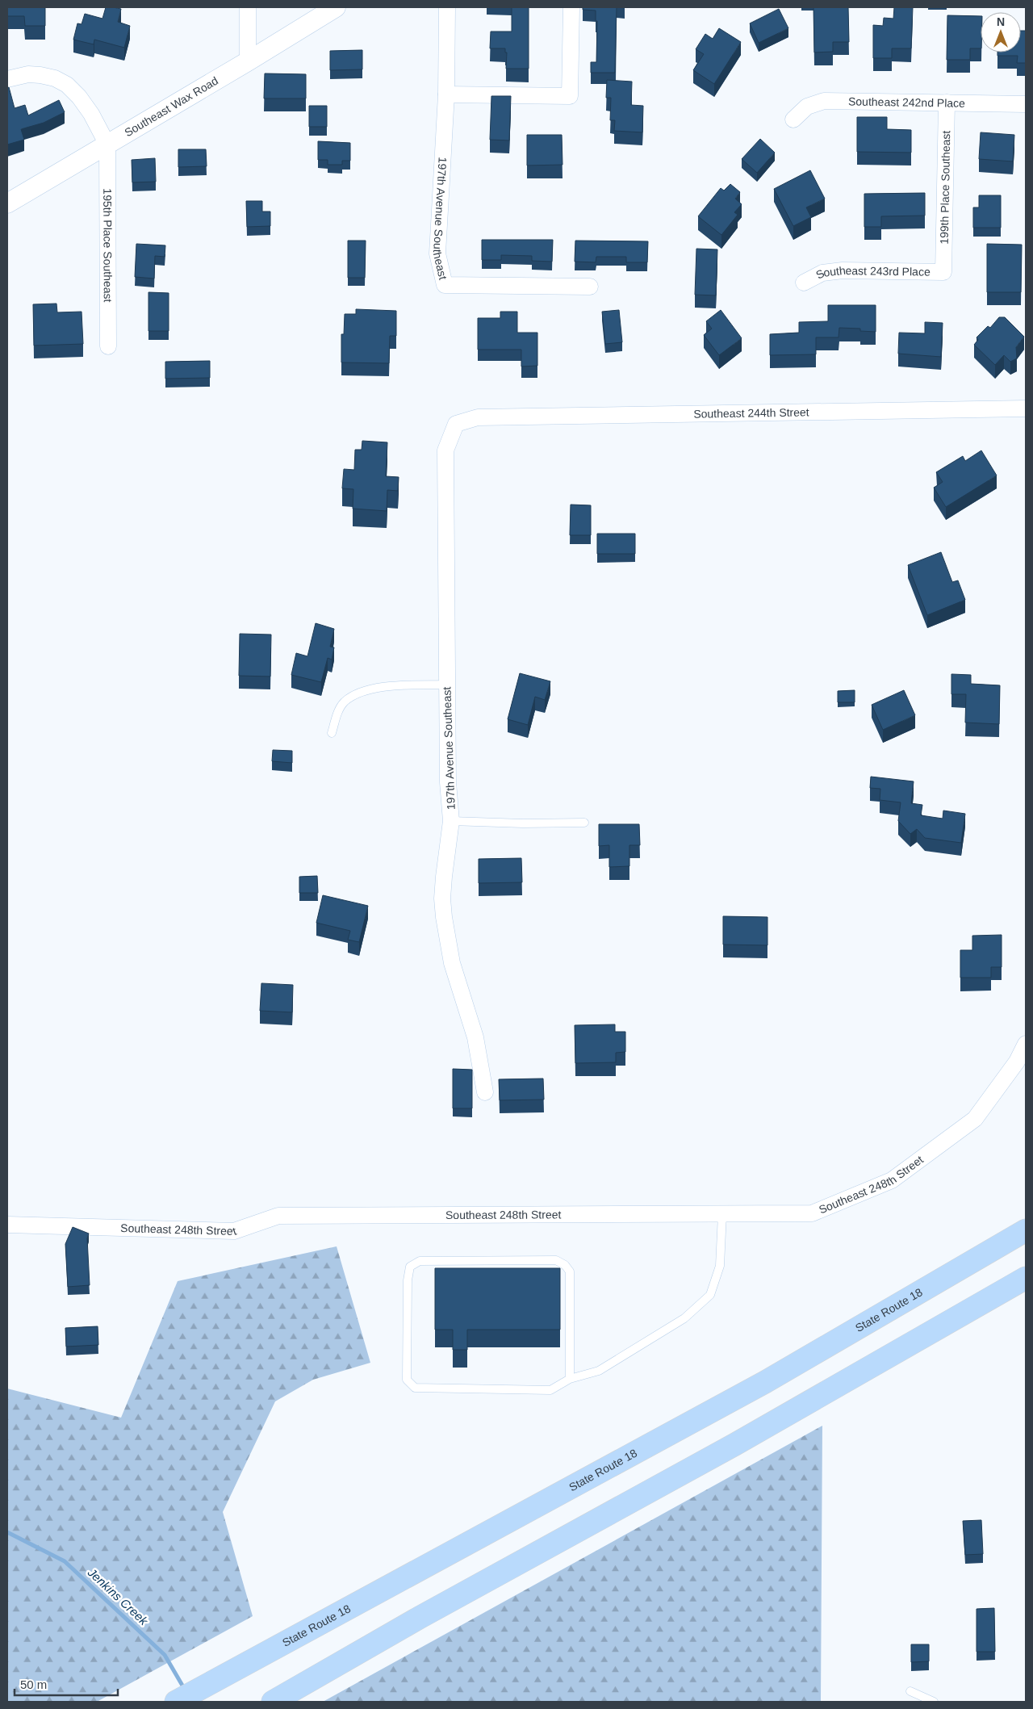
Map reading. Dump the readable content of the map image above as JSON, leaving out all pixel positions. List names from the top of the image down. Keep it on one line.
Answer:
{"streets":{"highway":["State Route 18"],"street":["Southeast 242nd Place","Southeast Wax Road","199th Place Southeast","197th Avenue Southeast","195th Place Southeast","Southeast 243rd Place","Southeast 244th Street","Southeast 248th Street"]},"crossings":[["Southeast 242nd Place","199th Place Southeast"],["Southeast Wax Road","195th Place Southeast"],["199th Place Southeast","Southeast 243rd Place"],["197th Avenue Southeast","Southeast 244th Street"]],"water":["Jenkins Creek"],"scale_bar":"50 m","north":"top"}
